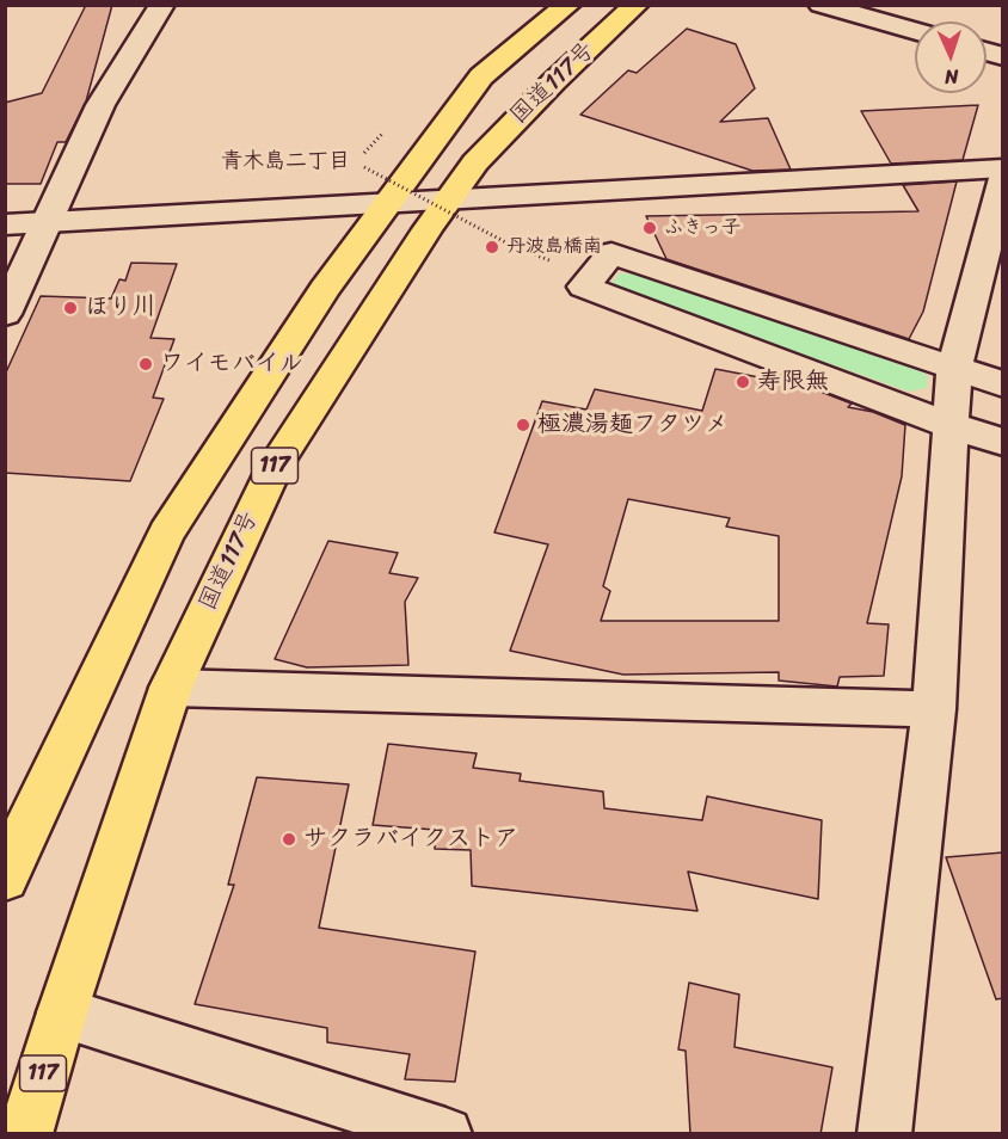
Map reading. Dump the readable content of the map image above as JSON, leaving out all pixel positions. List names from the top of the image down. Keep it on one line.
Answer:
{"streets":{"highway":["国道117号","117"]},"districts":["青木島二丁目"],"places":["ふきっ子","丹波島橋南","ほり川","ワイモバイル","寿限無","極濃湯麺フタツメ","サクラバイクストア"],"north":"bottom"}
